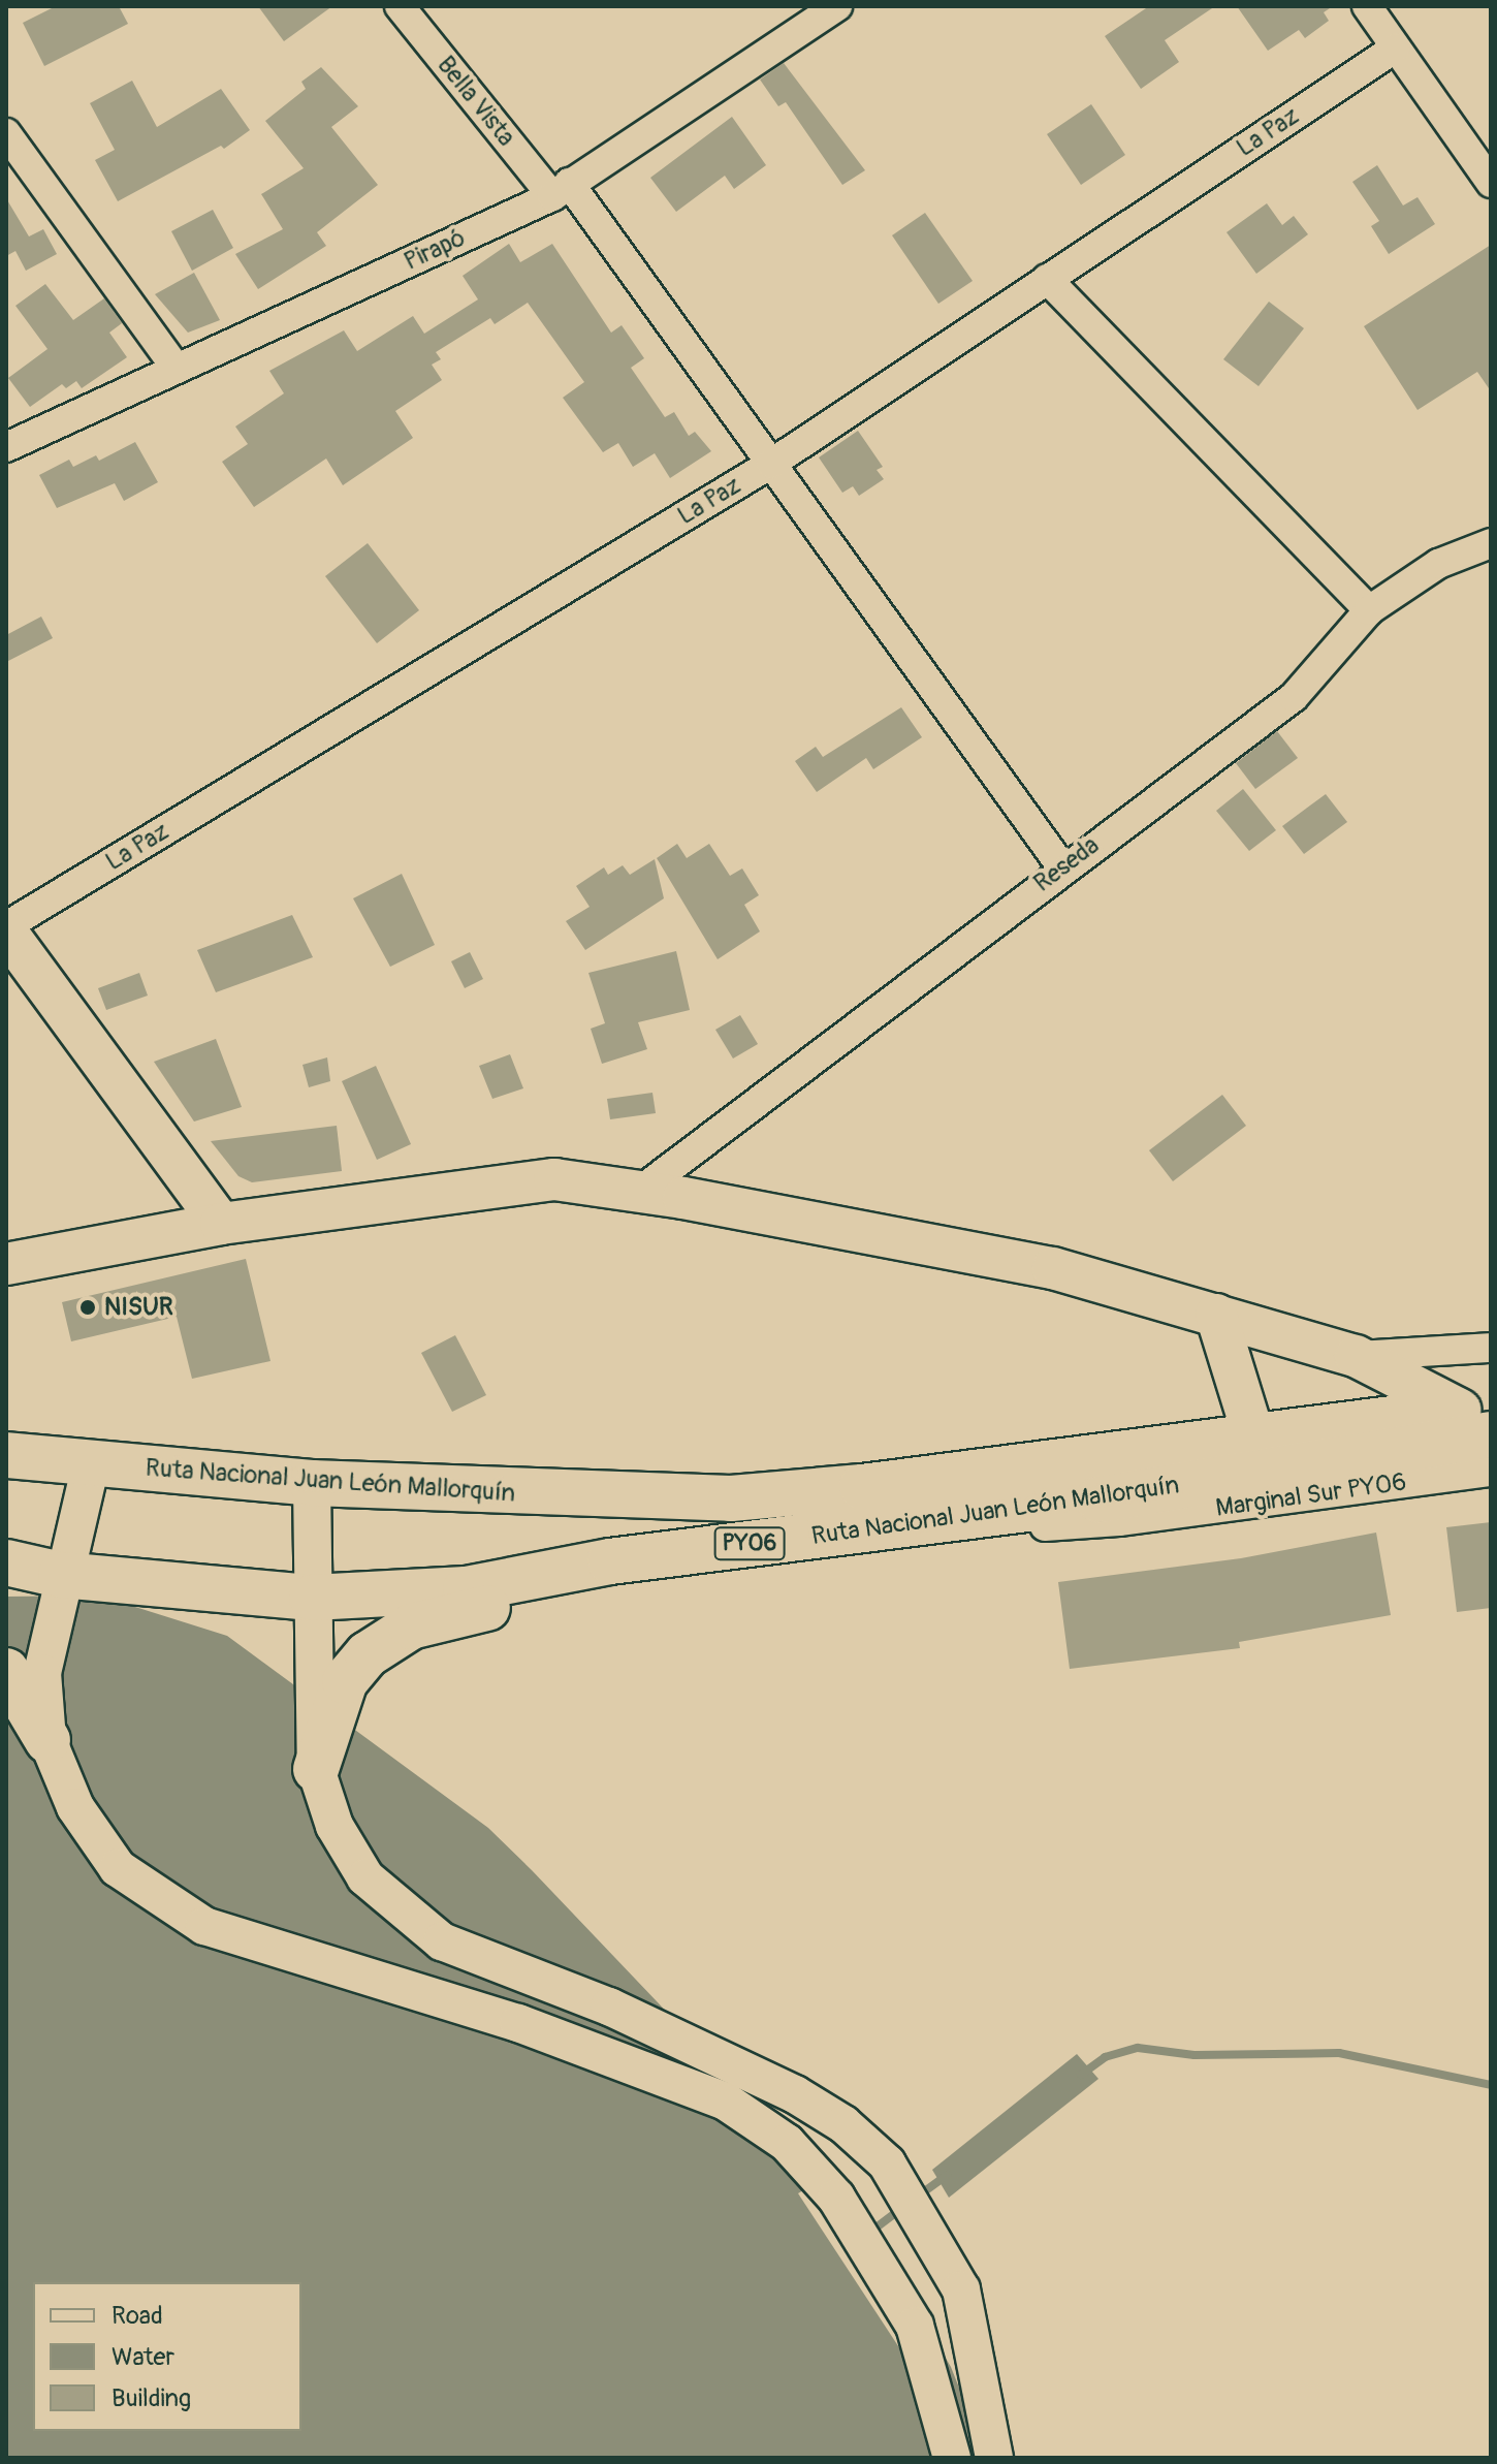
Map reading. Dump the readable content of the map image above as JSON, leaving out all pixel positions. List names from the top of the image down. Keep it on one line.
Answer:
{"streets":{"highway":["Ruta Nacional Juan León Mallorquín","PY06"],"street":["Bella Vista","La Paz","Pirapó","Reseda","Marginal Sur PY06"]},"crossings":[["Bella Vista","La Paz"],["Bella Vista","Pirapó"],["Bella Vista","Reseda"],["Ruta Nacional Juan León Mallorquín","Marginal Sur PY06"]],"places":["NISUR"],"legend":["Road","Water","Building"]}
